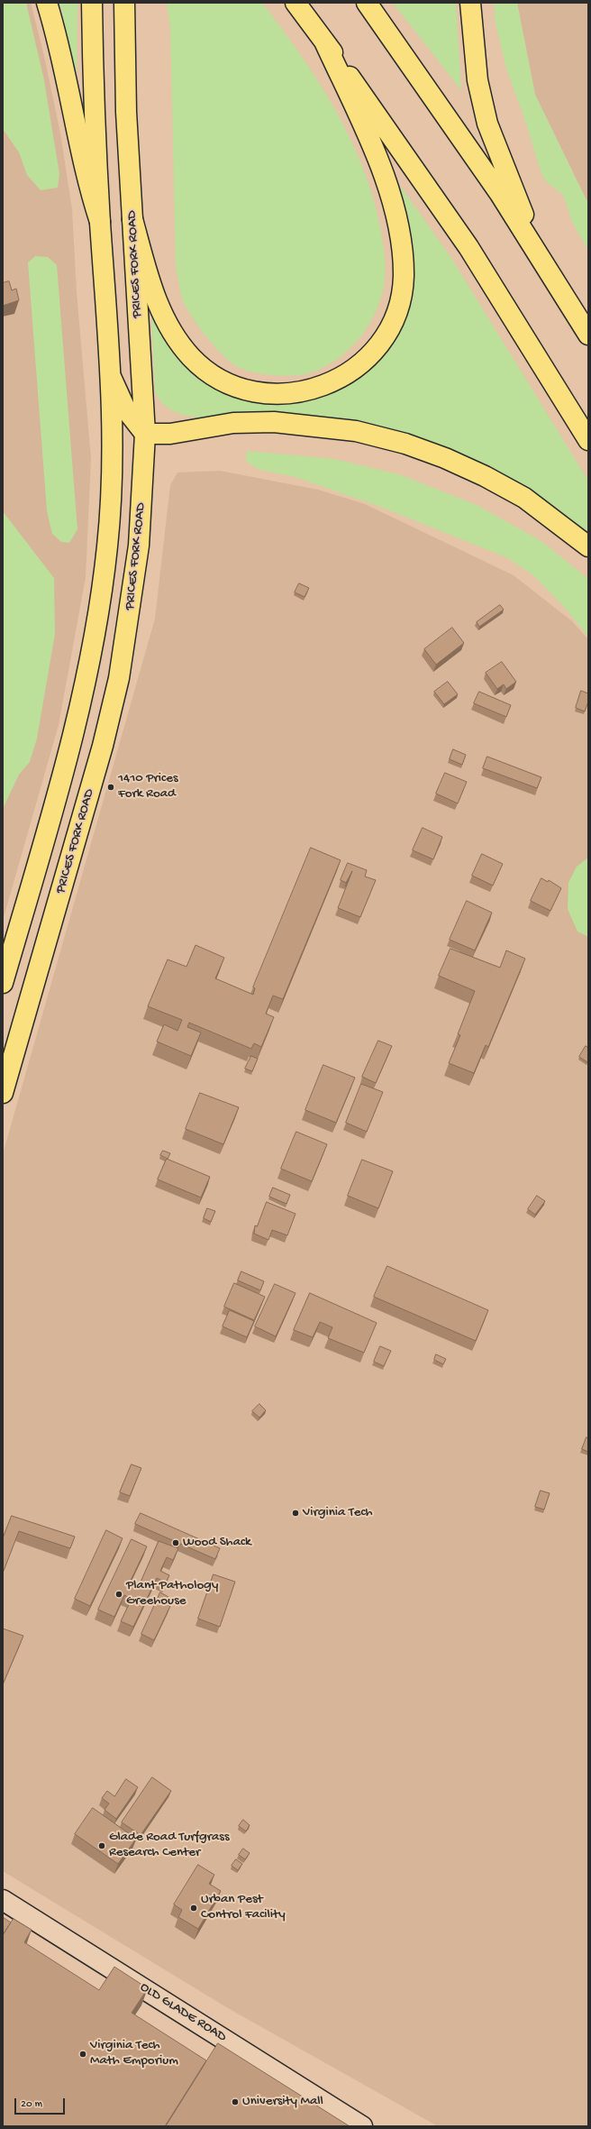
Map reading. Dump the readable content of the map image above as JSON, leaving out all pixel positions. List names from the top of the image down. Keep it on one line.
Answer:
{"streets":{"main road":["PRICES FORK ROAD"],"street":["OLD GLADE ROAD"]},"places":["1410 Prices Fork Road","Virginia Tech","Wood Shack","Plant Pathology Greehouse","Glade Road Turfgrass Research Center","Urban Pest Control Facility","Virginia Tech Math Emporium","University Mall"],"scale_bar":"20 m"}
